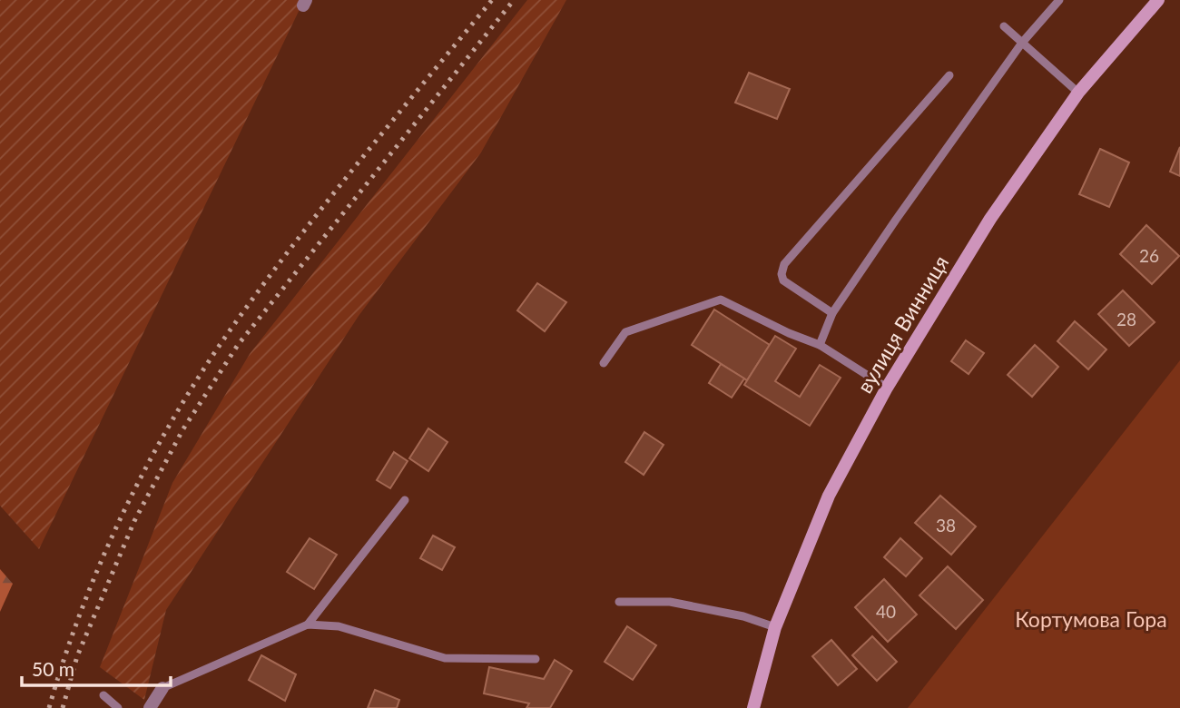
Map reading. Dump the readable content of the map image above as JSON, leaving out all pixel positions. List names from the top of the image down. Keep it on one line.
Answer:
{"streets":{"main road":["вулиця Винниця"]},"parks":["Кортумова Гора"],"house_numbers":["26","28","38","40"],"scale_bar":"50 m"}
